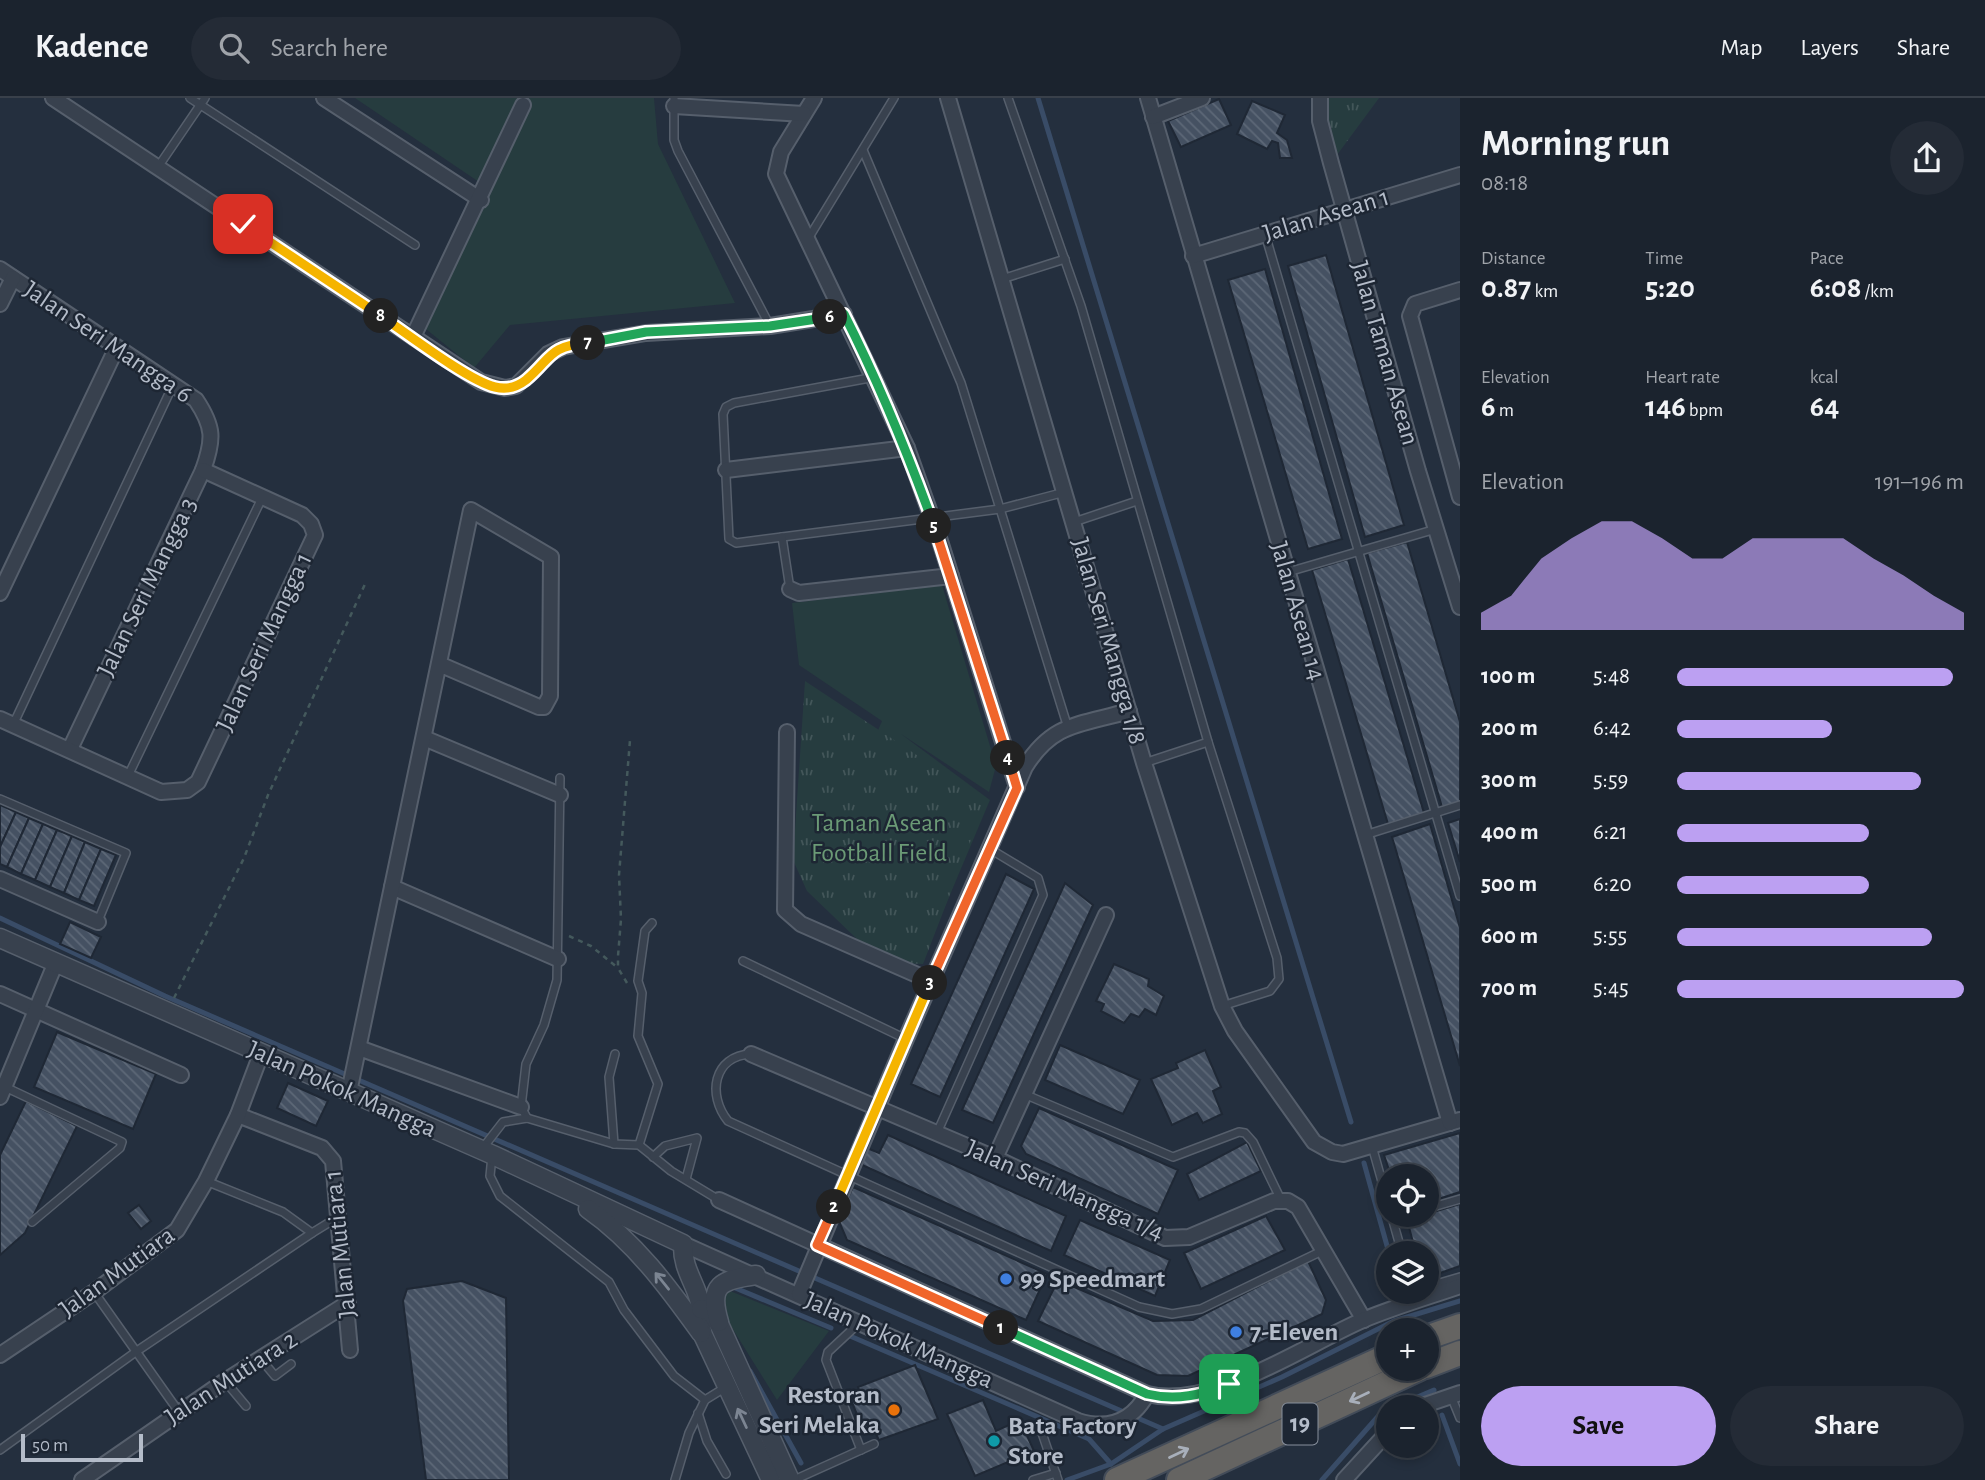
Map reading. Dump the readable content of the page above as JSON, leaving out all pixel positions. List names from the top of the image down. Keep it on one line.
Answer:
{"streets":{"highway":["19"],"street":["Jalan Asean 1","Jalan Seri Mangga 6","Jalan Taman Asean","Jalan Seri Mangga 3","Jalan Asean 14","Jalan Seri Mangga 1/8","Jalan Seri Mangga 1","Jalan Pokok Mangga","Jalan Seri Mangga 1/4","Jalan Mutiara 1","Jalan Mutiara","Jalan Mutiara 2"]},"crossings":[["Jalan Asean 1","Jalan Taman Asean"],["Jalan Asean 1","Jalan Asean 14"],["Jalan Seri Mangga 6","Jalan Seri Mangga 3"],["Jalan Seri Mangga 3","Jalan Seri Mangga 1"],["Jalan Pokok Mangga","Jalan Mutiara"],["Jalan Mutiara 1","Jalan Mutiara"],["Jalan Mutiara 1","Jalan Mutiara 2"]],"parks":["Taman Asean Football Field"],"places":["99 Speedmart","7-Eleven","Restoran Seri Melaka","Bata Factory Store"],"scale_bar":"50 m","page":{"header":"Kadence","search":"Search here","nav":["Map","Layers","Share"],"heading":["Morning run","08:18"],"stats":[["Distance","0.87 km"],["Time","5:20"],["Pace","6:08 /km"],["Elevation","6 m"],["Heart rate","146 bpm"],["kcal","64"]],"pins":["8","6","7","5","4","3","2","1"],"chart":["Elevation","191–196 m"],"list":[{"name":"100 m","note":"5:48"},{"name":"200 m","note":"6:42"},{"name":"300 m","note":"5:59"},{"name":"400 m","note":"6:21"},{"name":"500 m","note":"6:20"},{"name":"600 m","note":"5:55"},{"name":"700 m","note":"5:45"}],"map_buttons":["+","−"],"buttons":["Save","Share"],"scale":"50 m"}}
